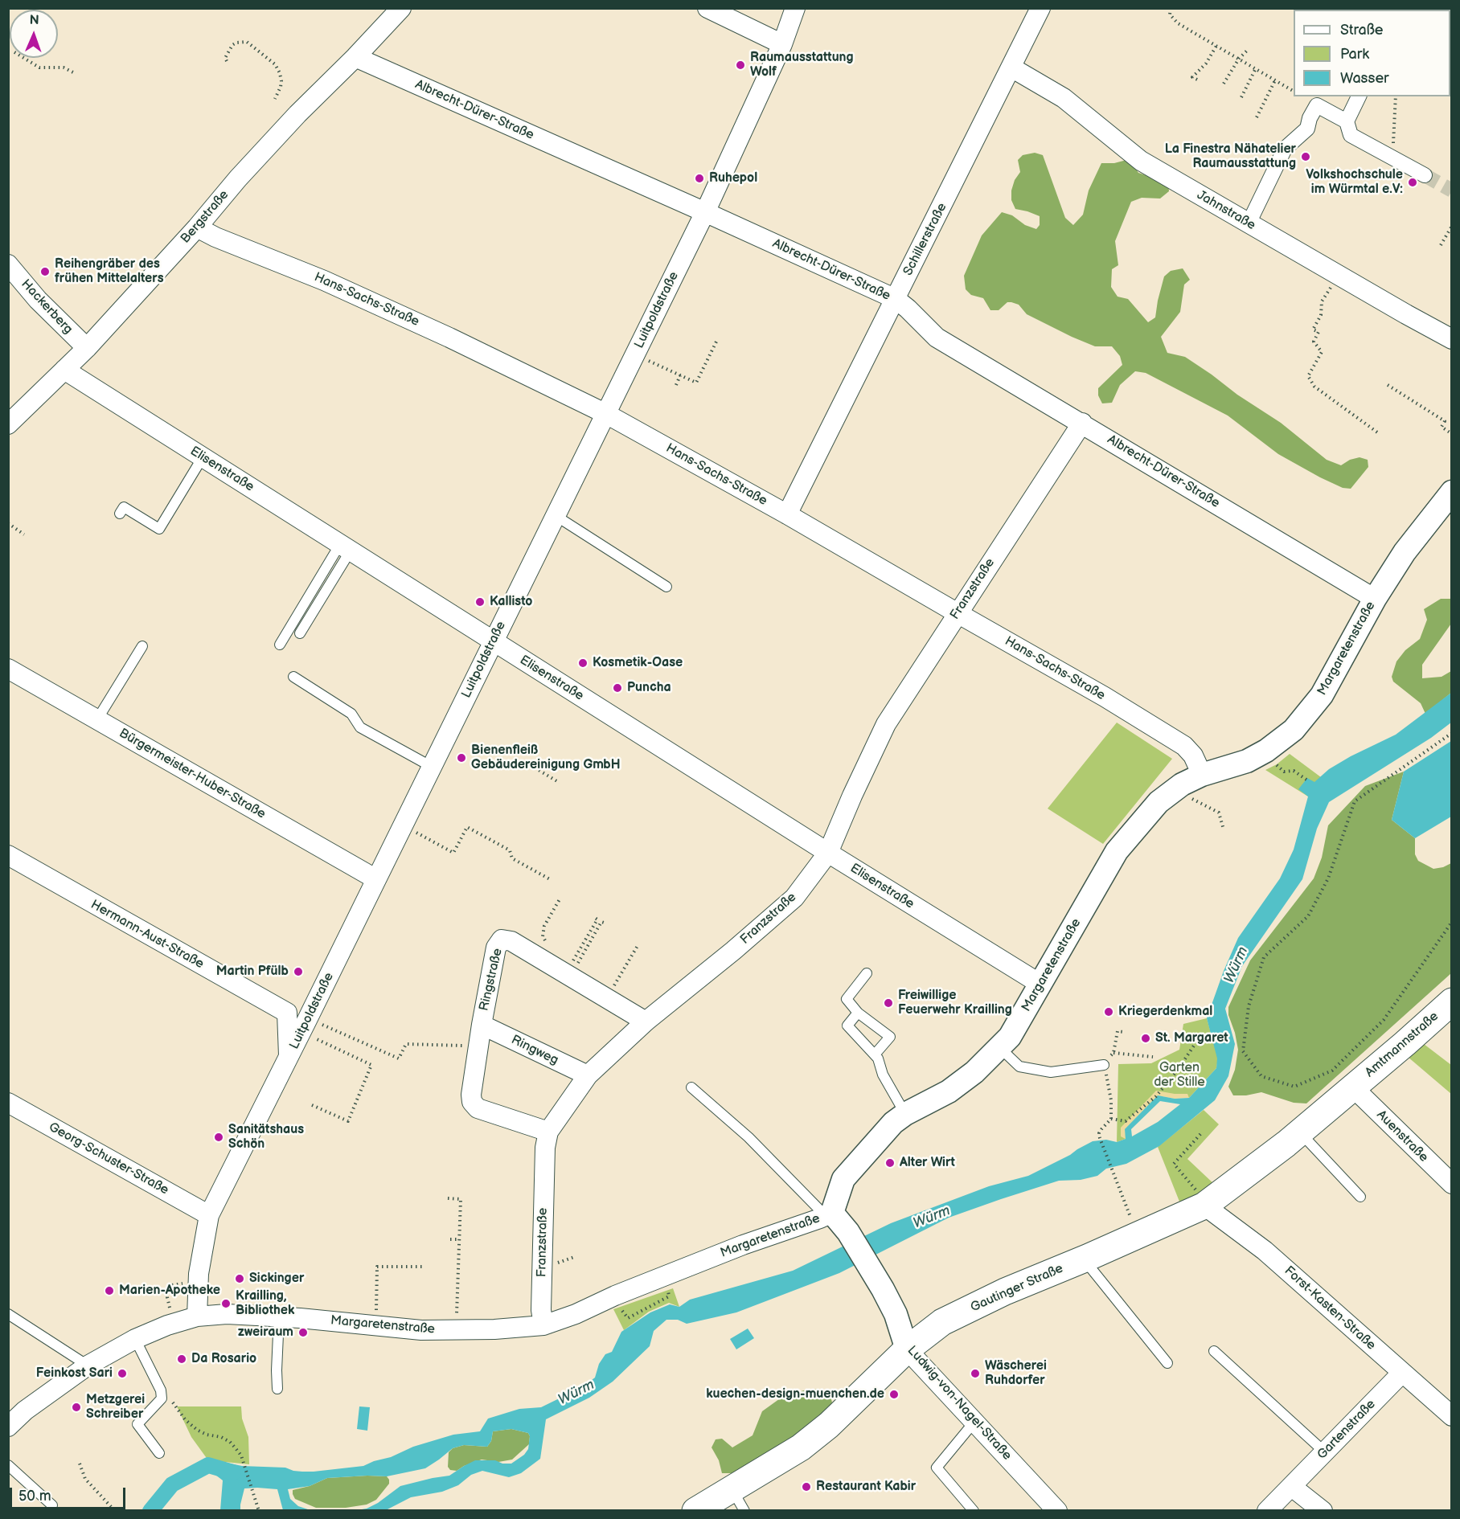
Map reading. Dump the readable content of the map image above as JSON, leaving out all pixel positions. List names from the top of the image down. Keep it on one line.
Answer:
{"streets":{"main road":["Amtmannstraße","Gautinger Straße"],"street":["Albrecht-Dürer-Straße","Jahnstraße","Bergstraße","Schillerstraße","Hans-Sachs-Straße","Hackerberg","Luitpoldstraße","Elisenstraße","Franzstraße","Margaretenstraße","Bürgermeister-Huber-Straße","Hermann-Aust-Straße","Ringstraße","Ringweg","Auenstraße","Georg-Schuster-Straße","Forst-Kasten-Straße","Ludwig-von-Nagel-Straße","Gartenstraße"]},"crossings":[["Albrecht-Dürer-Straße","Bergstraße"],["Albrecht-Dürer-Straße","Schillerstraße"],["Albrecht-Dürer-Straße","Luitpoldstraße"],["Albrecht-Dürer-Straße","Franzstraße"],["Albrecht-Dürer-Straße","Margaretenstraße"],["Jahnstraße","Schillerstraße"],["Bergstraße","Hans-Sachs-Straße"],["Bergstraße","Hackerberg"],["Bergstraße","Elisenstraße"],["Schillerstraße","Hans-Sachs-Straße"],["Hans-Sachs-Straße","Luitpoldstraße"],["Hans-Sachs-Straße","Franzstraße"],["Hans-Sachs-Straße","Margaretenstraße"],["Luitpoldstraße","Elisenstraße"],["Luitpoldstraße","Margaretenstraße"],["Luitpoldstraße","Bürgermeister-Huber-Straße"],["Luitpoldstraße","Georg-Schuster-Straße"],["Elisenstraße","Franzstraße"],["Elisenstraße","Margaretenstraße"],["Franzstraße","Margaretenstraße"],["Franzstraße","Ringstraße"],["Franzstraße","Ringweg"],["Margaretenstraße","Ludwig-von-Nagel-Straße"],["Ringstraße","Ringweg"],["Amtmannstraße","Auenstraße"],["Amtmannstraße","Gautinger Straße"],["Auenstraße","Gautinger Straße"],["Gautinger Straße","Forst-Kasten-Straße"],["Gautinger Straße","Ludwig-von-Nagel-Straße"],["Forst-Kasten-Straße","Gartenstraße"]],"water":["Würm"],"parks":["Garten der Stille"],"places":["Raumausstattung Wolf","La Finestra Nähatelier Raumausstattung","Ruhepol","Volkshochschule im Würmtal e.V:","Reihengräber des frühen Mittelalters","Kallisto","Kosmetik-Oase","Puncha","Bienenfleiß Gebäudereinigung GmbH","Martin Pfülb","Freiwillige Feuerwehr Krailling","Kriegerdenkmal","St. Margaret","Sanitätshaus Schön","Alter Wirt","Sickinger","Marien-Apotheke","Krailling, Bibliothek","zweiraum","Da Rosario","Feinkost Sari","Wäscherei Ruhdorfer","kuechen-design-muenchen.de","Metzgerei Schreiber","Restaurant Kabir"],"legend":["Straße","Park","Wasser"],"scale_bar":"50 m","north":"top"}
